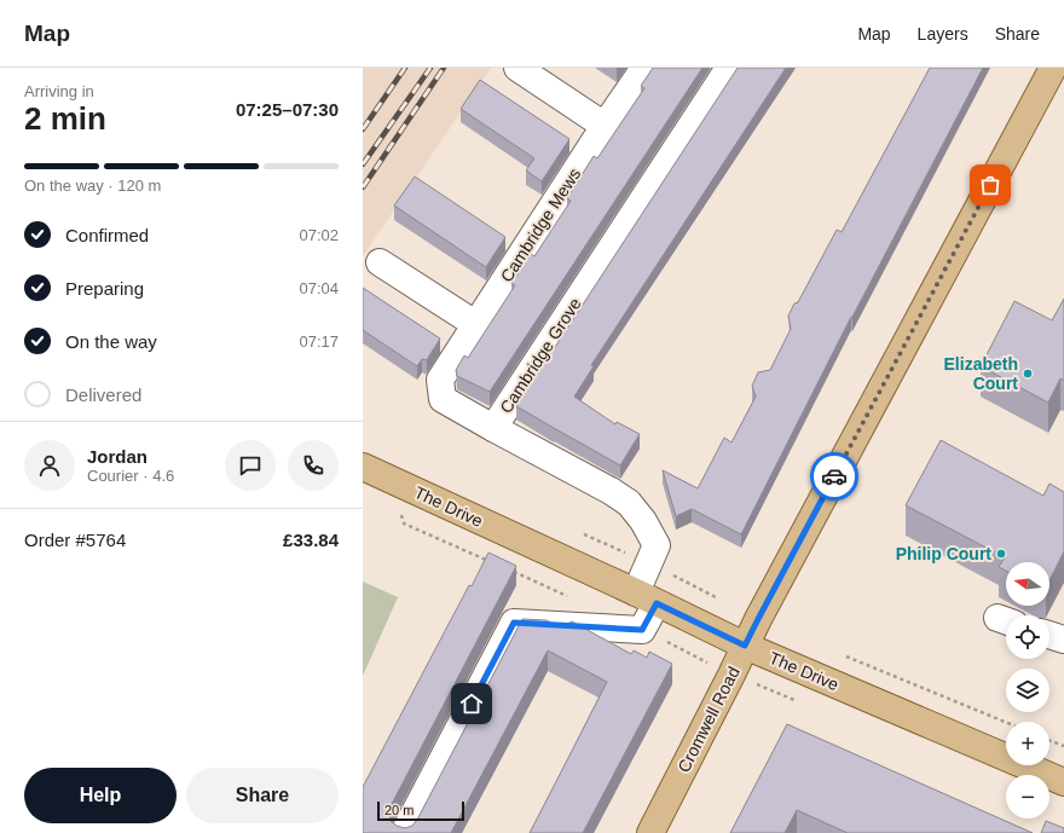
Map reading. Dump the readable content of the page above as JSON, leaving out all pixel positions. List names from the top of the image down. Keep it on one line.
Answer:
{"streets":{"main road":["The Drive","Cromwell Road"],"street":["Cambridge Mews","Cambridge Grove"]},"crossings":[["Cambridge Mews","Cambridge Grove"],["Cambridge Grove","The Drive"],["The Drive","Cromwell Road"]],"places":["Elizabeth Court","Philip Court"],"scale_bar":"20 m","north":"left","page":{"header":"Map","nav":["Map","Layers","Share"],"heading":["2 min","Arriving in","07:25–07:30"],"panel":["Jordan","Courier · 4.6","Order #5764","£33.84"],"bar":"On the way · 120 m","list":[["Confirmed","07:02"],["Preparing","07:04"],["On the way","07:17"],"Delivered"],"map_buttons":["+","−"],"buttons":["Help","Share"],"scale":"20 m"}}
